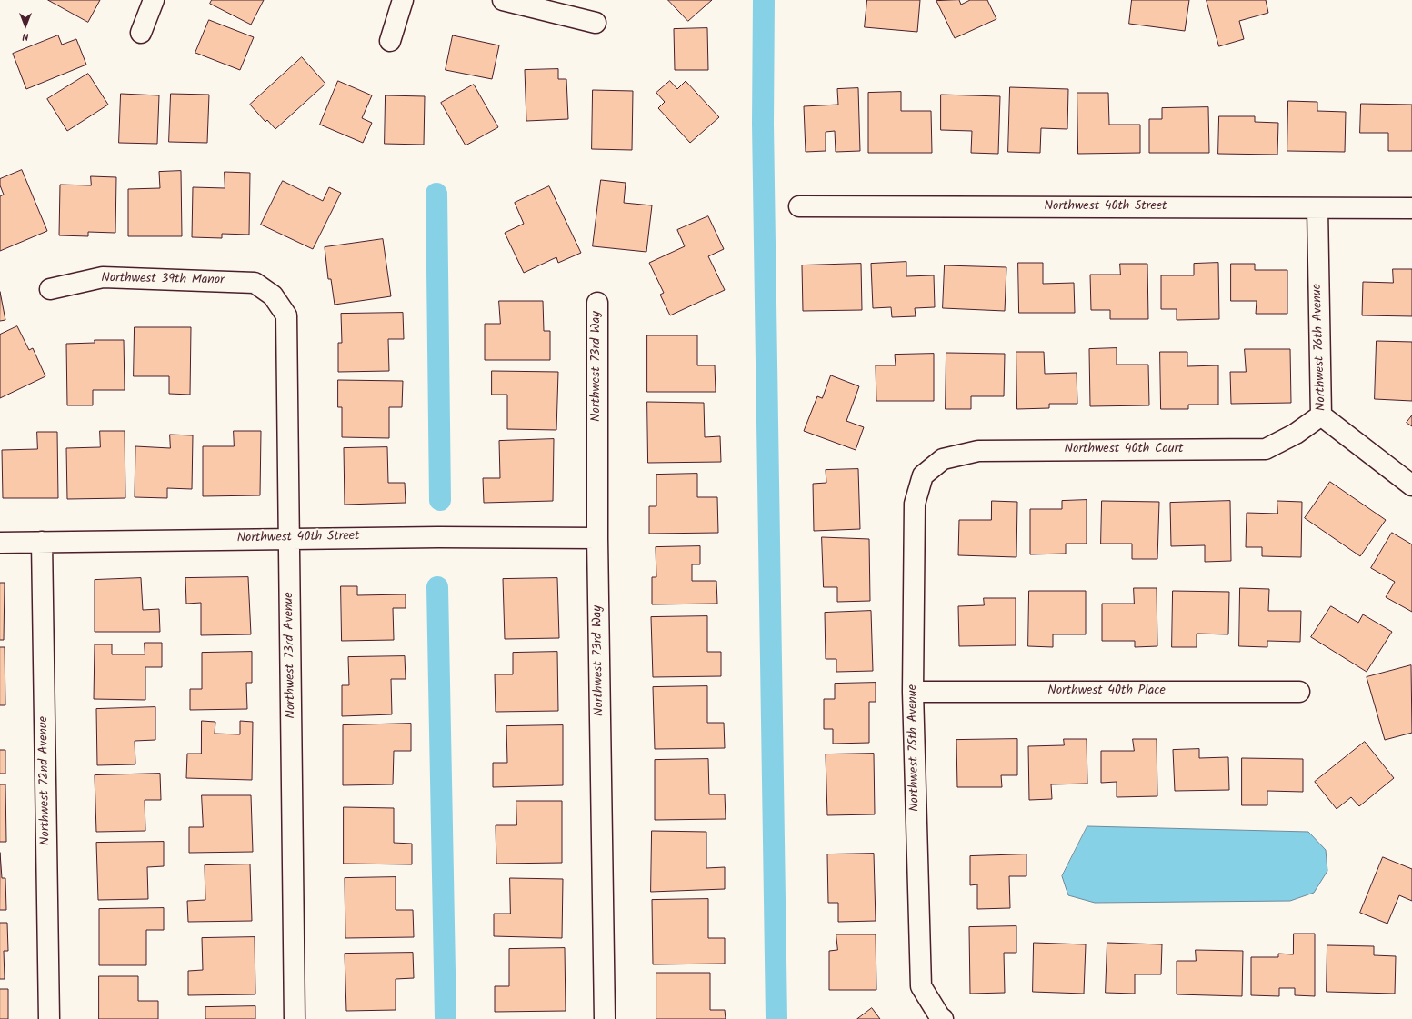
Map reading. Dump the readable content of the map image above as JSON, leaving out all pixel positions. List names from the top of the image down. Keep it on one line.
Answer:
{"streets":{"street":["Northwest 40th Street","Northwest 39th Manor","Northwest 76th Avenue","Northwest 73rd Way","Northwest 40th Court","Northwest 73rd Avenue","Northwest 40th Place","Northwest 75th Avenue","Northwest 72nd Avenue"]},"crossings":[["Northwest 40th Street","Northwest 76th Avenue"],["Northwest 40th Street","Northwest 73rd Way"],["Northwest 40th Street","Northwest 73rd Avenue"],["Northwest 40th Street","Northwest 72nd Avenue"],["Northwest 39th Manor","Northwest 73rd Avenue"],["Northwest 76th Avenue","Northwest 40th Court"],["Northwest 40th Court","Northwest 75th Avenue"],["Northwest 40th Place","Northwest 75th Avenue"]],"north":"bottom"}
